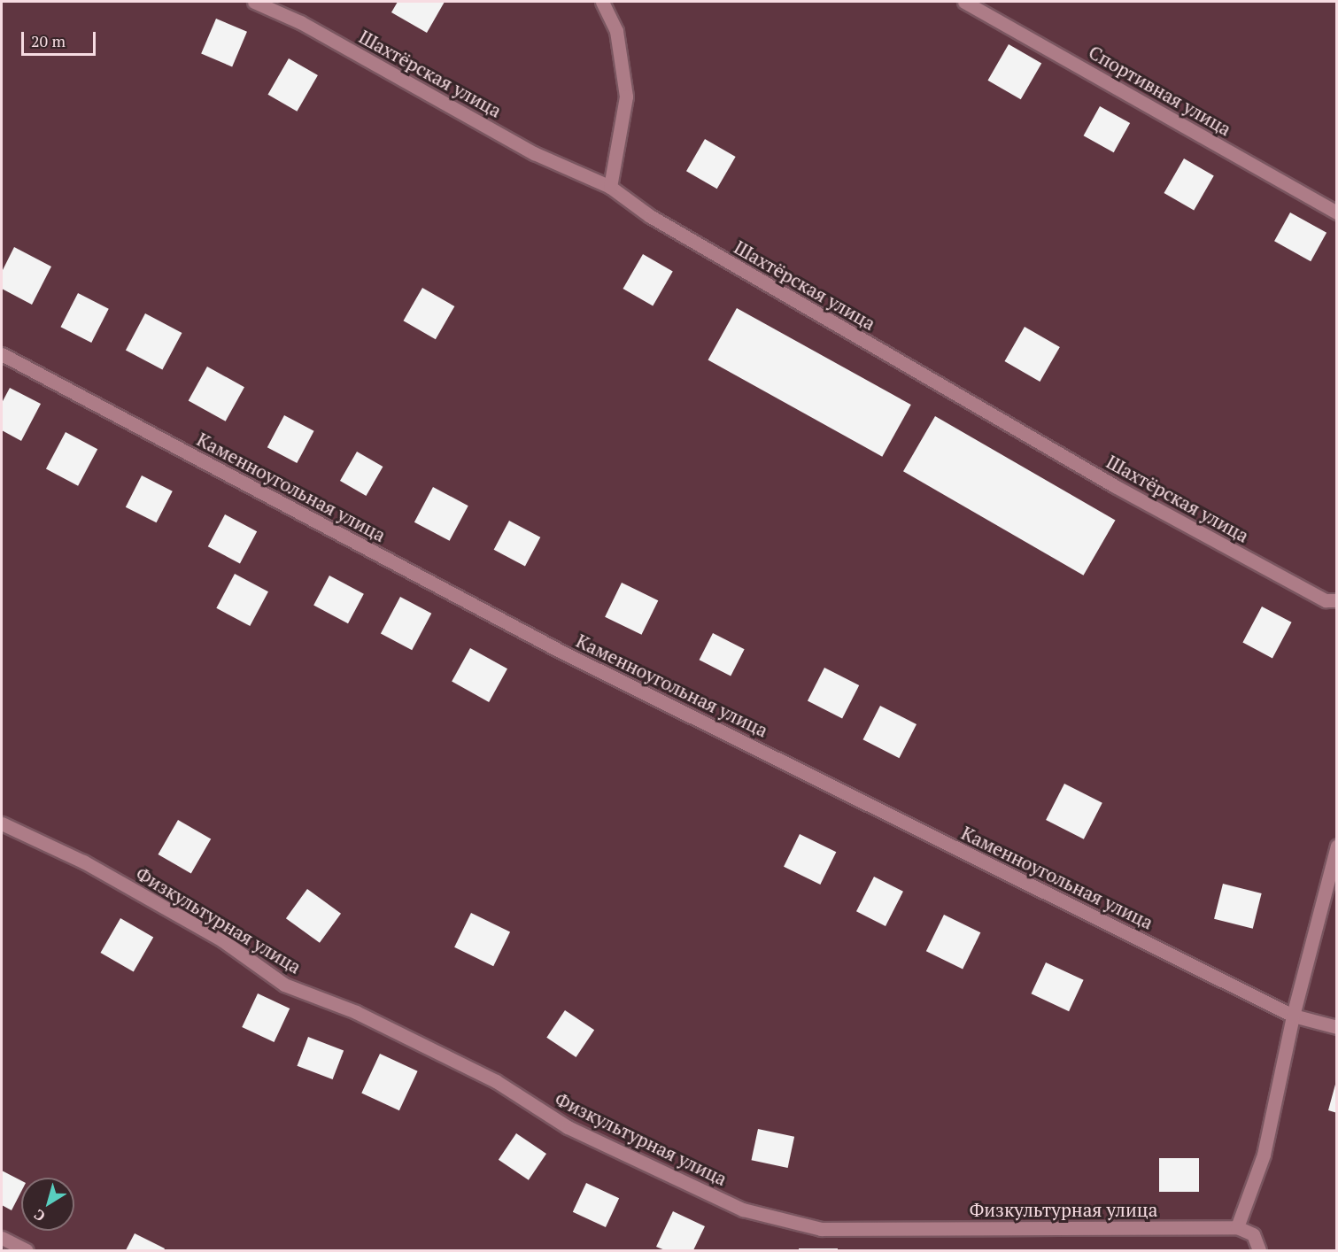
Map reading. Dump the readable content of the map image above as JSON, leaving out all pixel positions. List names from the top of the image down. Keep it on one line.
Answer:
{"streets":{"street":["Шахтёрская улица","Спортивная улица","Каменноугольная улица","Физкультурная улица"]},"scale_bar":"20 m","north":"bottom left"}
